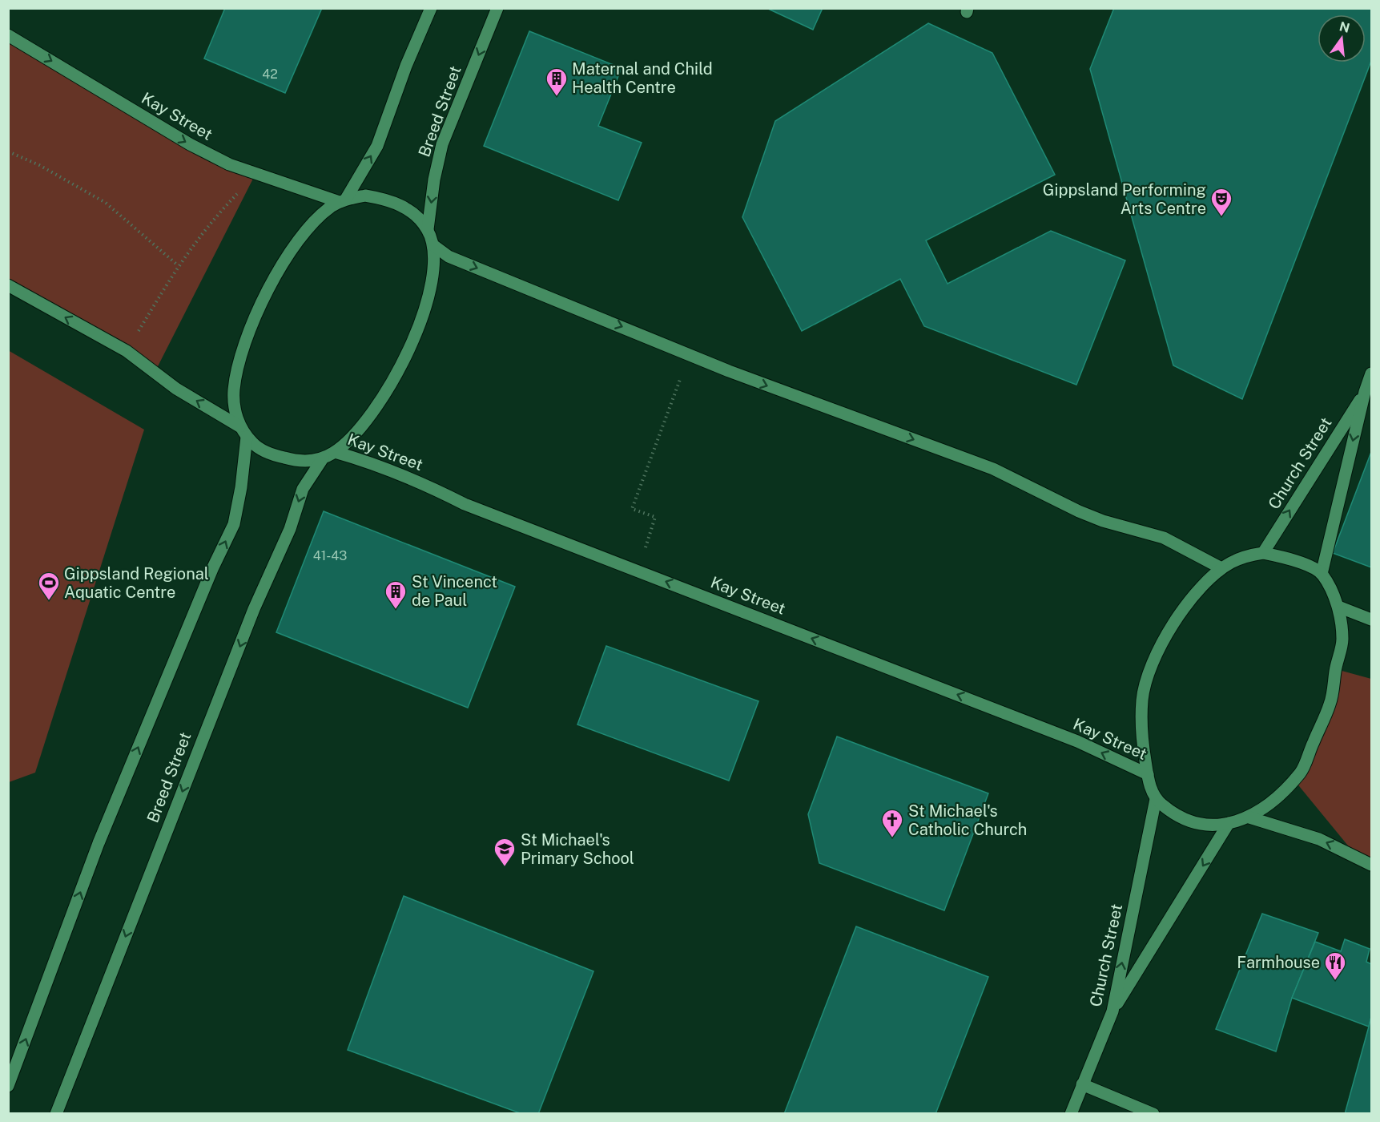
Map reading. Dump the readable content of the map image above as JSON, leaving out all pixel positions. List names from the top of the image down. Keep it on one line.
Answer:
{"streets":{"street":["Breed Street","Kay Street","Church Street"]},"places":{"building":["Maternal and Child Health Centre","St Vincenct de Paul"],"theatre":["Gippsland Performing Arts Centre"],"sports":["Gippsland Regional Aquatic Centre"],"church":["St Michael's Catholic Church"],"school or university":["St Michael's Primary School"],"restaurant":["Farmhouse"]},"house_numbers":["42","41-43"],"north":"top"}
